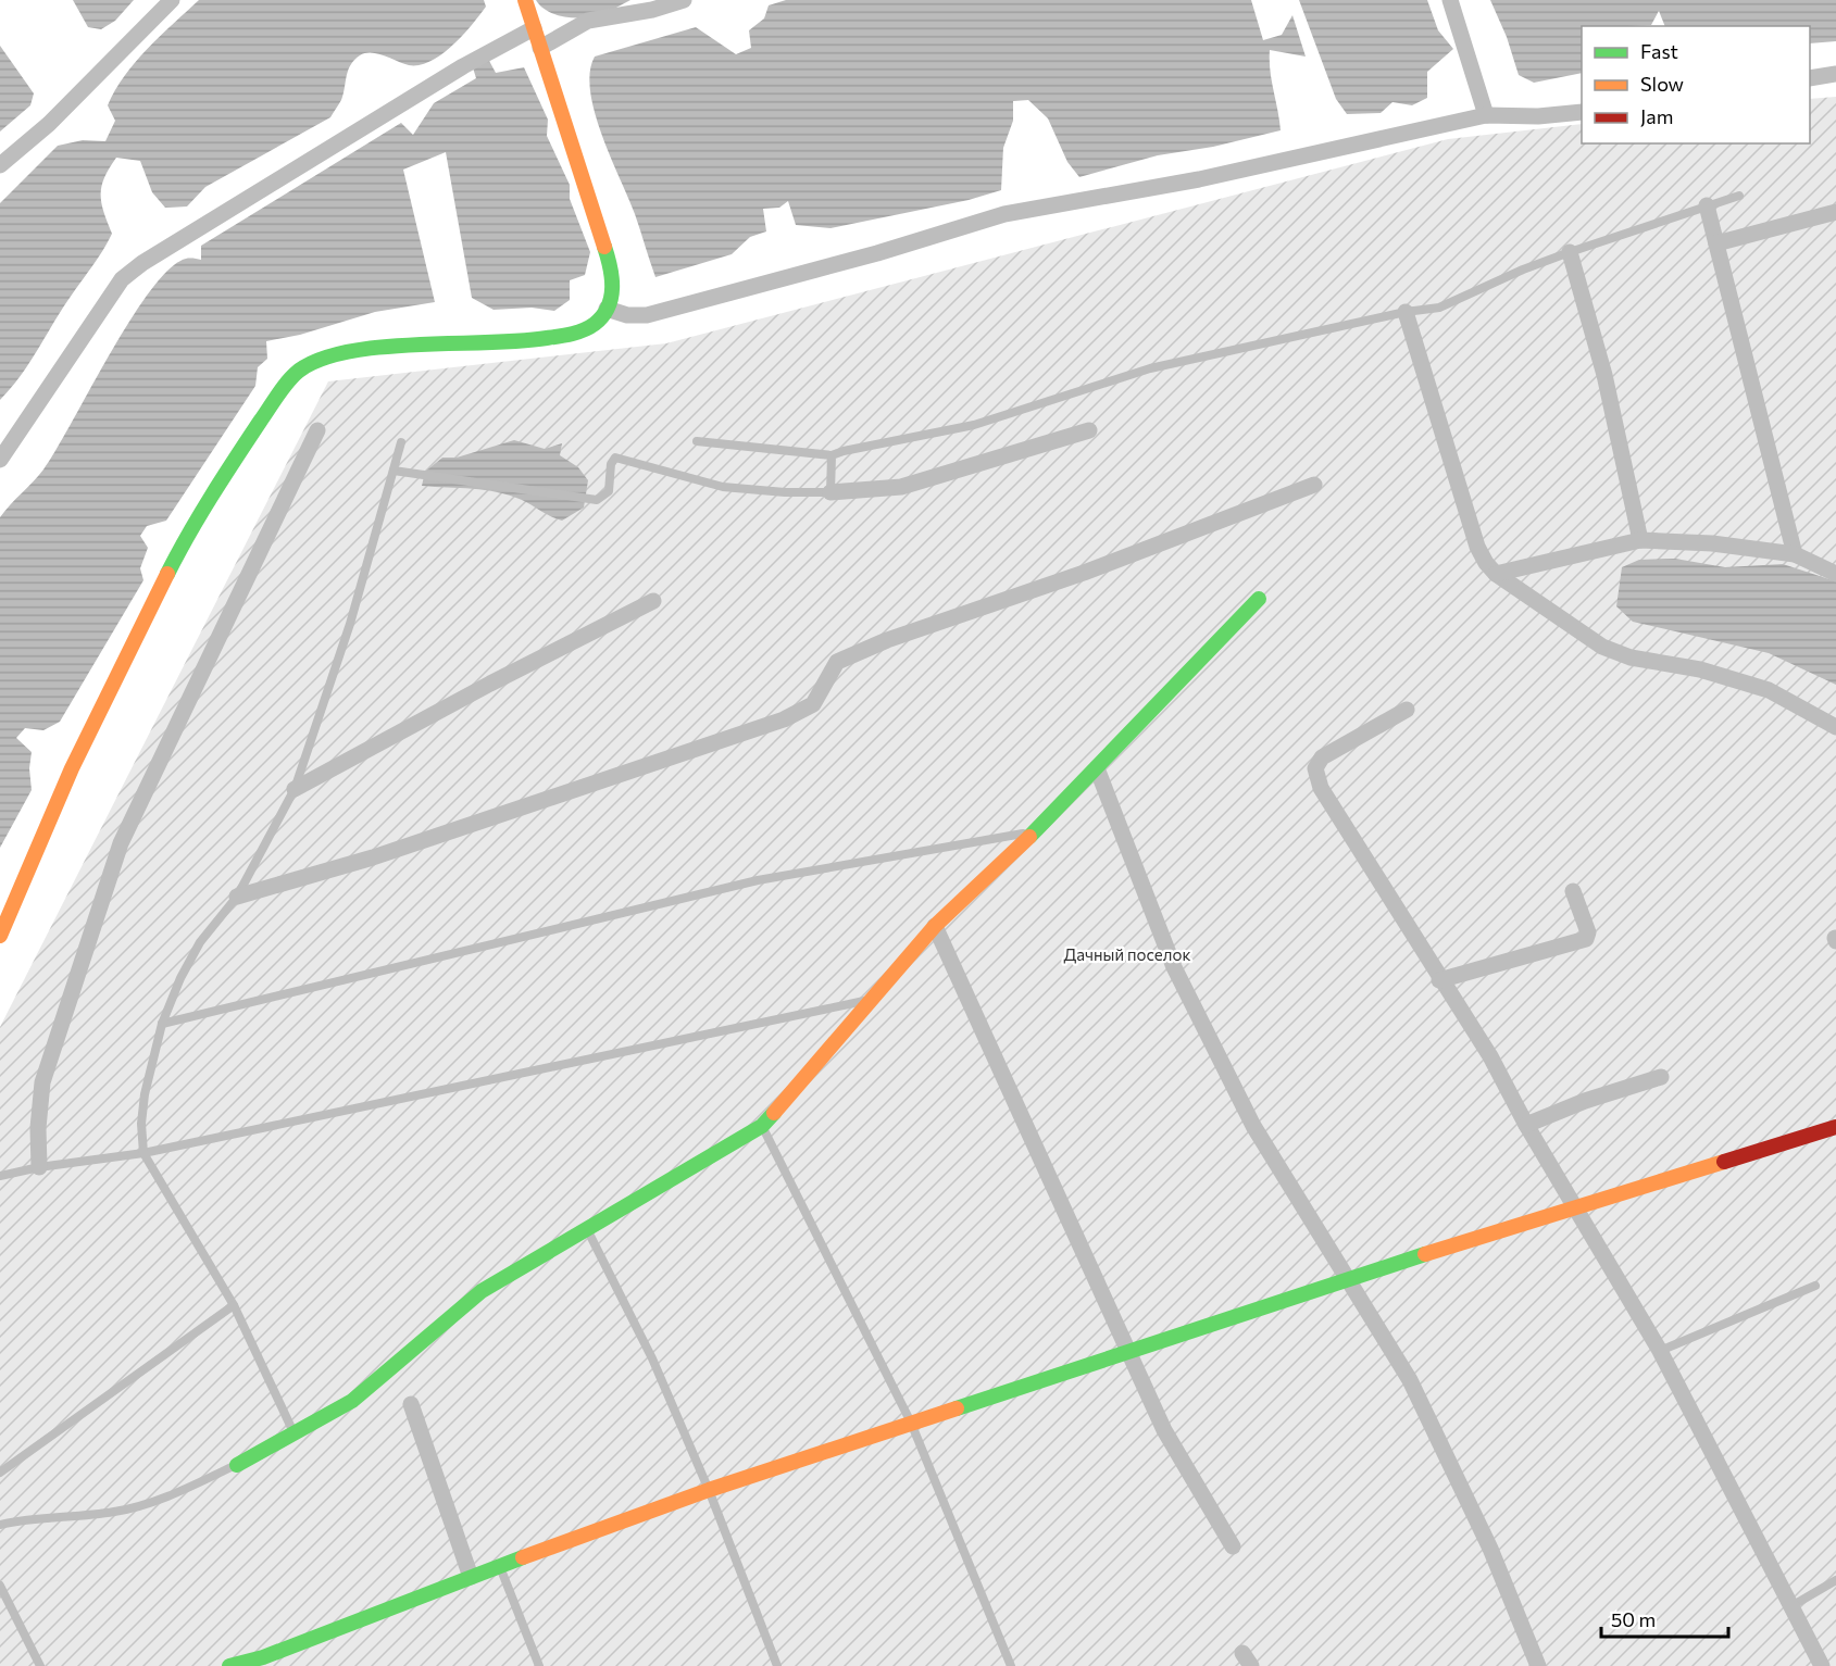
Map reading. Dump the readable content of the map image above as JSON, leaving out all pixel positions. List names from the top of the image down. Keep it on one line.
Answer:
{"parks":["Дачный поселок"],"legend":["Fast","Slow","Jam"],"scale_bar":"50 m"}
